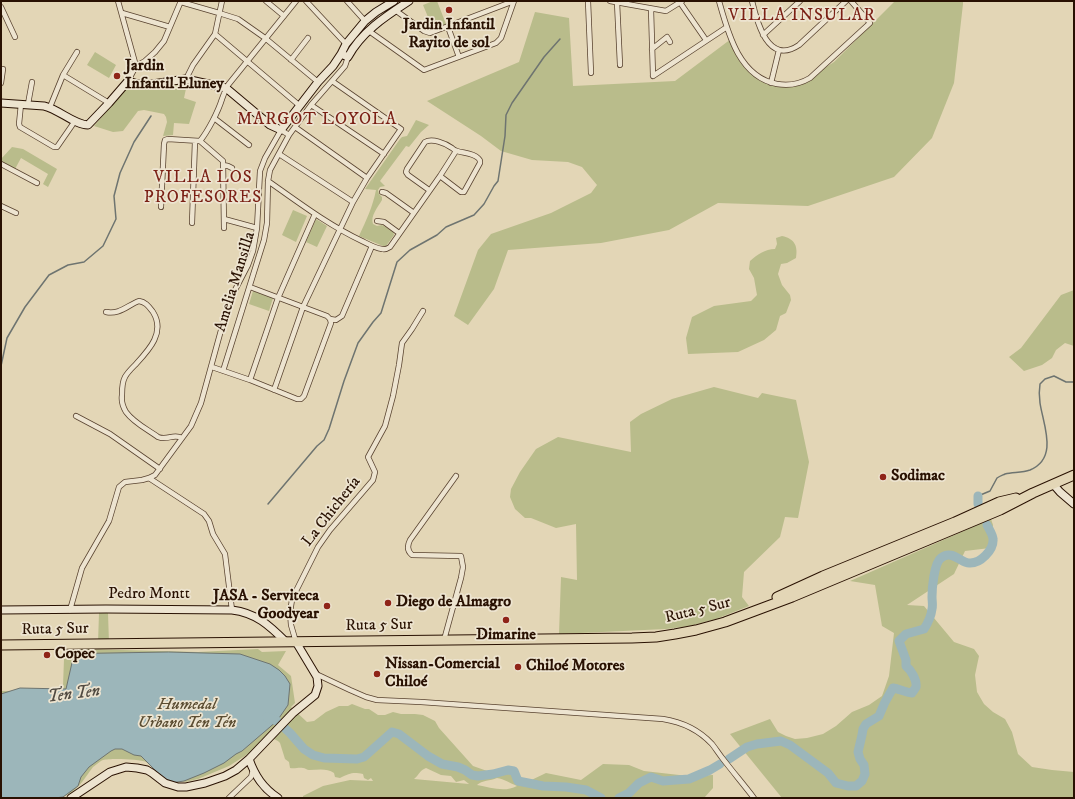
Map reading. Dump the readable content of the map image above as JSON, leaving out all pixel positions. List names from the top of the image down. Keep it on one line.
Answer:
{"streets":{"highway":["Ruta 5 Sur"],"street":["Amelia Mansilla","La Chichería","Pedro Montt"]},"crossings":[["La Chichería","Ruta 5 Sur"],["Pedro Montt","Ruta 5 Sur"]],"districts":["VILLA INSULAR","MARGOT LOYOLA","VILLA LOS PROFESORES"],"water":["Ten Ten"],"parks":["Humedal Urbano Ten Tén"],"places":["Jardin Infantil Rayito de sol","Jardin Infantil Eluney","Sodimac","Diego de Almagro","JASA - Serviteca Goodyear","Dimarine","Copec","Chiloé Motores","Nissan-Comercial Chiloé"]}
